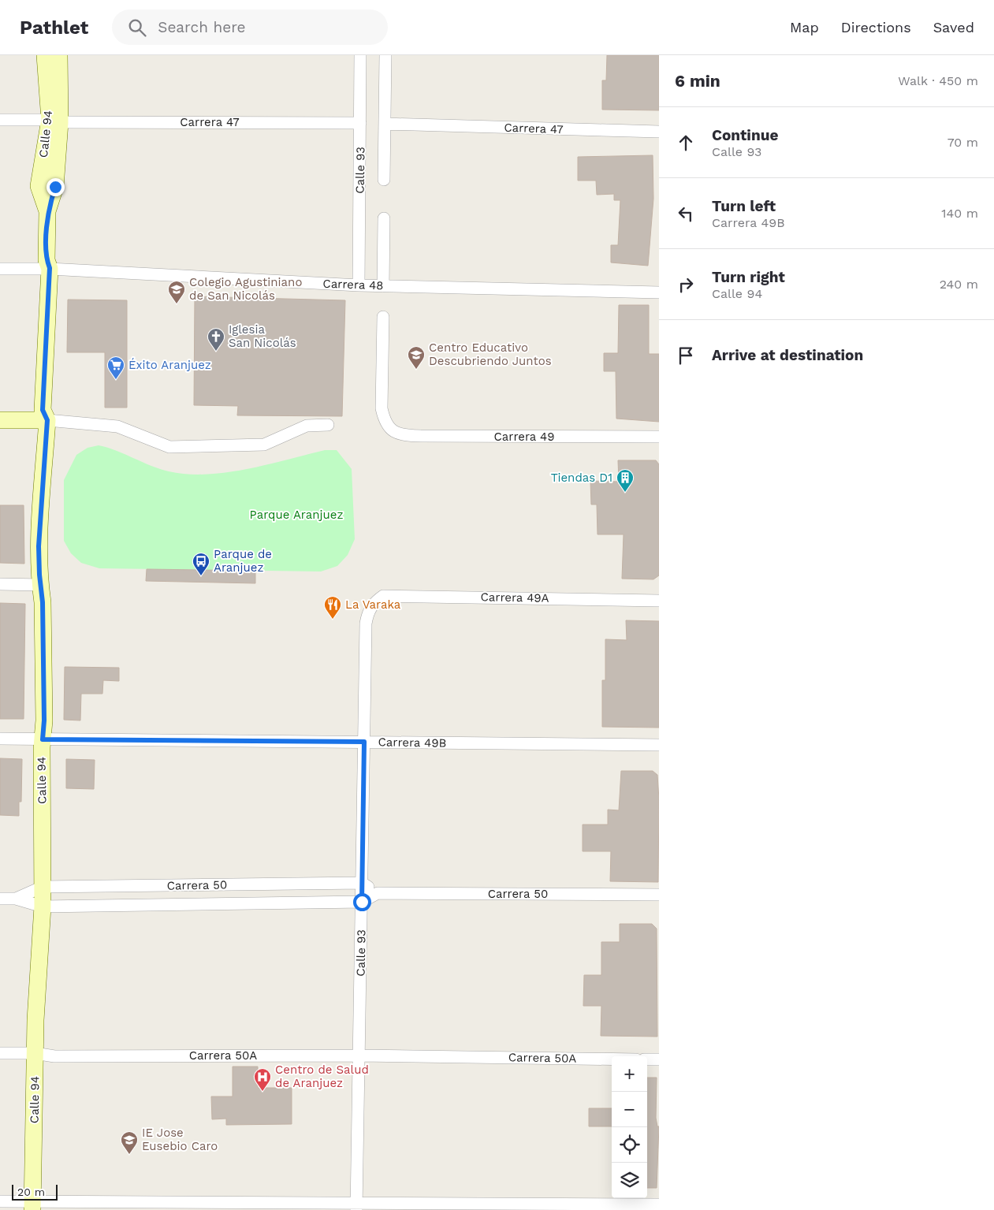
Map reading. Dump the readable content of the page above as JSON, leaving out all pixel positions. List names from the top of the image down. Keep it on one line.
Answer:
{"streets":{"street":["Carrera 47","Calle 94","Calle 93","Carrera 48","Carrera 49","Carrera 49A","Carrera 49B","Carrera 50","Carrera 50A"]},"crossings":[["Carrera 47","Calle 94"],["Carrera 47","Calle 93"],["Calle 94","Carrera 48"],["Calle 94","Carrera 49B"],["Calle 94","Carrera 50"],["Calle 94","Carrera 50A"],["Calle 93","Carrera 48"],["Calle 93","Carrera 49A"],["Calle 93","Carrera 49B"],["Calle 93","Carrera 50"],["Calle 93","Carrera 50A"]],"parks":["Parque Aranjuez"],"places":{"school or university":["Colegio Agustiniano de San Nicolás","Centro Educativo Descubriendo Juntos","IE Jose Eusebio Caro"],"church":["Iglesia San Nicolás"],"supermarket":["Éxito Aranjuez"],"building":["Tiendas D1"],"bus stop":["Parque de Aranjuez"],"restaurant":["La Varaka"],"hospital":["Centro de Salud de Aranjuez"]},"scale_bar":"20 m","page":{"header":"Pathlet","search":"Search here","nav":["Map","Directions","Saved"],"heading":["6 min","Walk · 450 m"],"list":[["Continue","Calle 93","70 m"],["Turn left","Carrera 49B","140 m"],["Turn right","Calle 94","240 m"],"Arrive at destination"],"map_buttons":["+","−"],"scale":"20 m"}}
